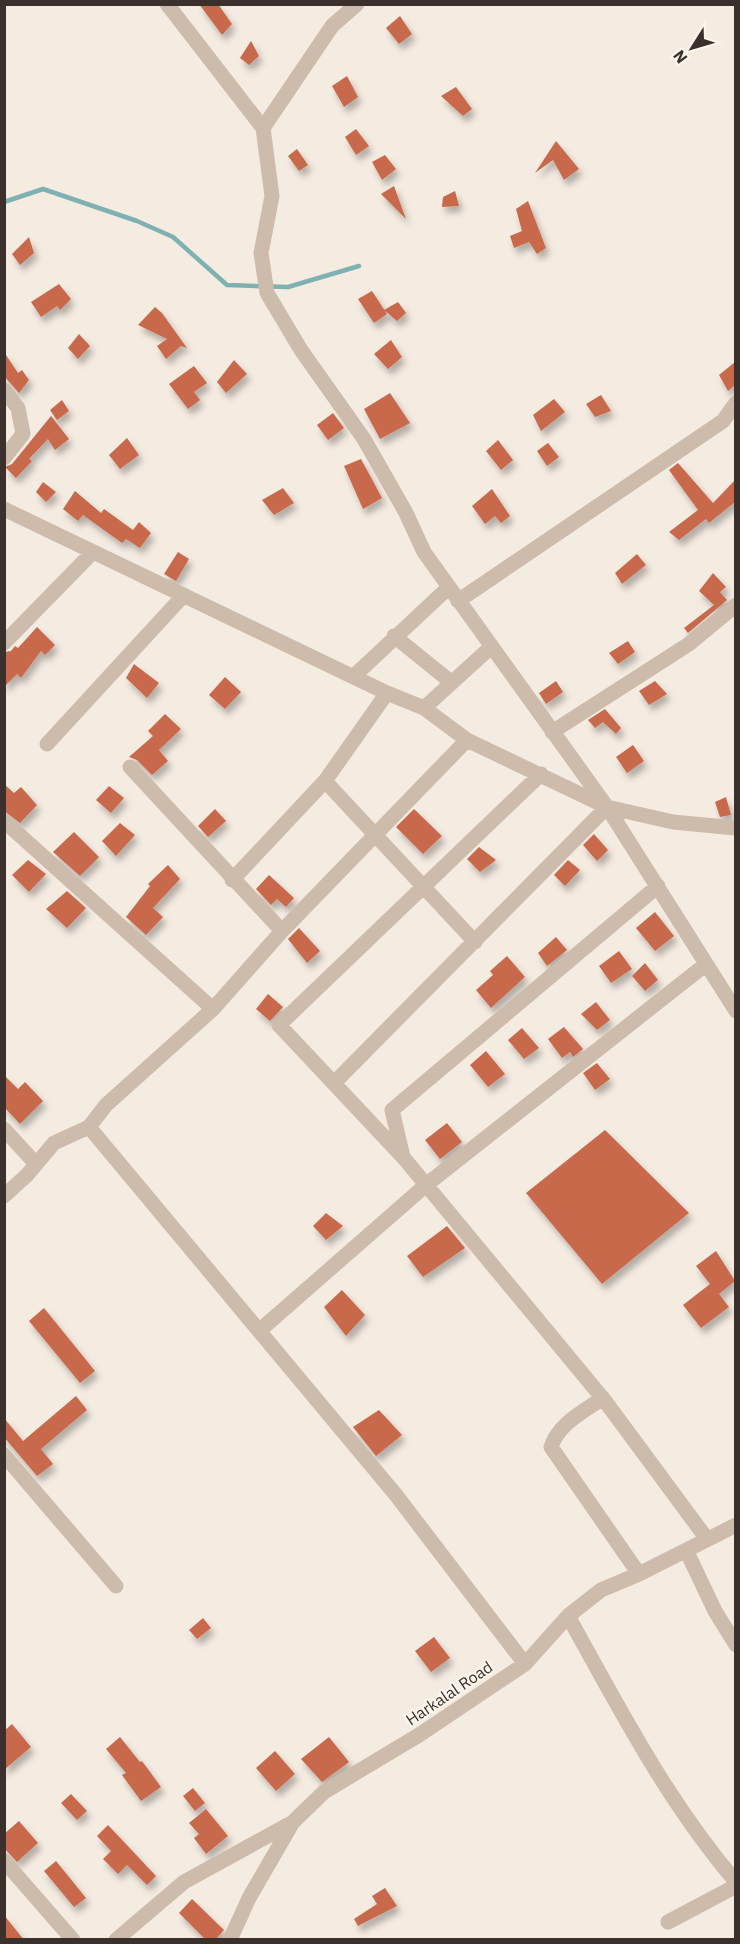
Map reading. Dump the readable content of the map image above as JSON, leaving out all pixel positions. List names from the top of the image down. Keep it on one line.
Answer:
{"streets":{"street":["Harkalal Road"]},"north":"bottom left"}
